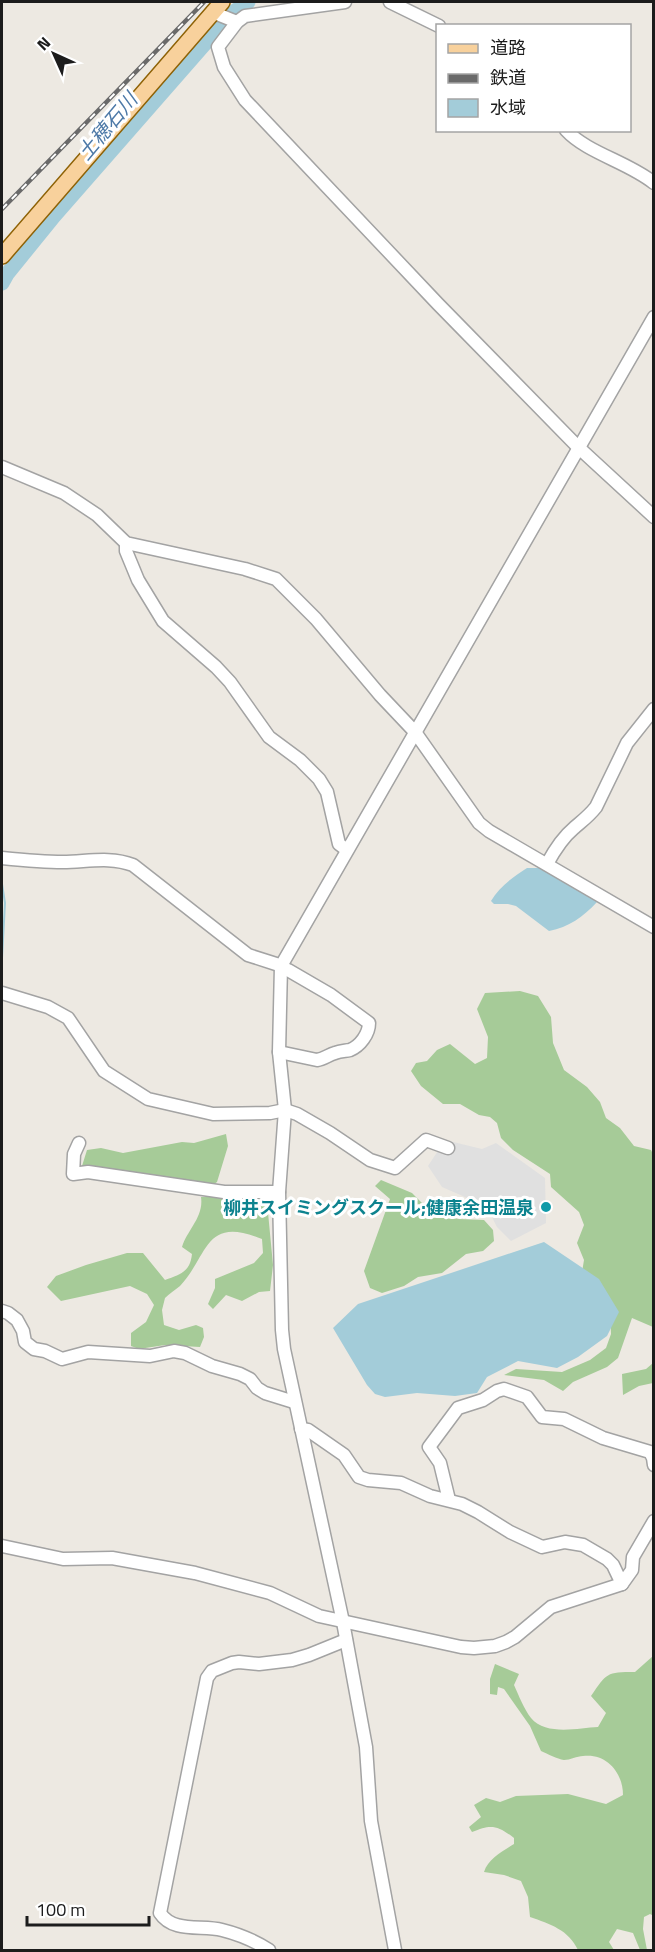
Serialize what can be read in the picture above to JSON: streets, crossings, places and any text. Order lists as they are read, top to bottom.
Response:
{
  "water": ["土穂石川"],
  "places": ["柳井スイミングスクール;健康余田温泉"],
  "legend": ["道路", "鉄道", "水域"],
  "scale_bar": "100 m",
  "north": "top left"
}
